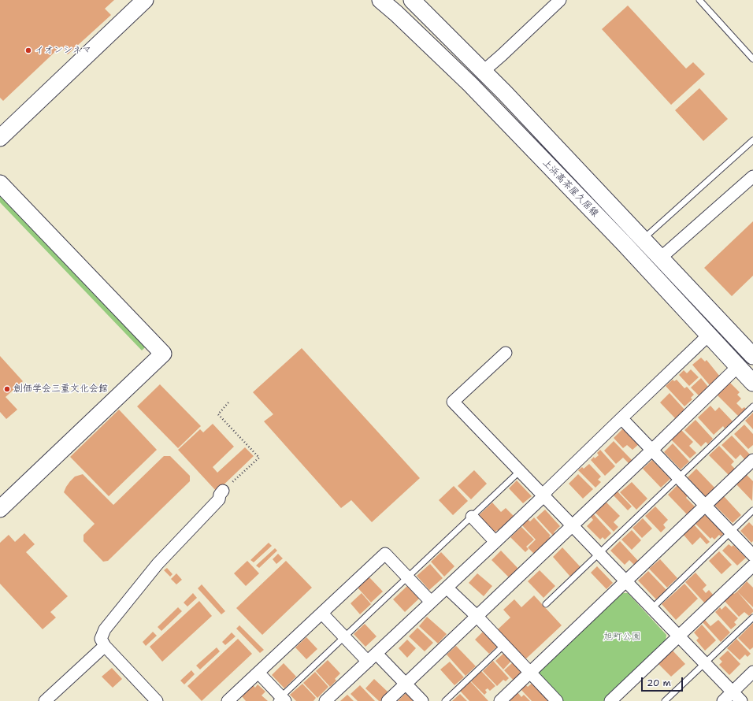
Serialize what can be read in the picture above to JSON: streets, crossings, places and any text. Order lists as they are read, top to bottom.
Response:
{
  "streets": {
    "main road": ["上浜高茶屋久居線"]
  },
  "parks": ["旭町公園"],
  "places": ["イオンシネマ", "創価学会三重文化会館"],
  "scale_bar": "20 m"
}
